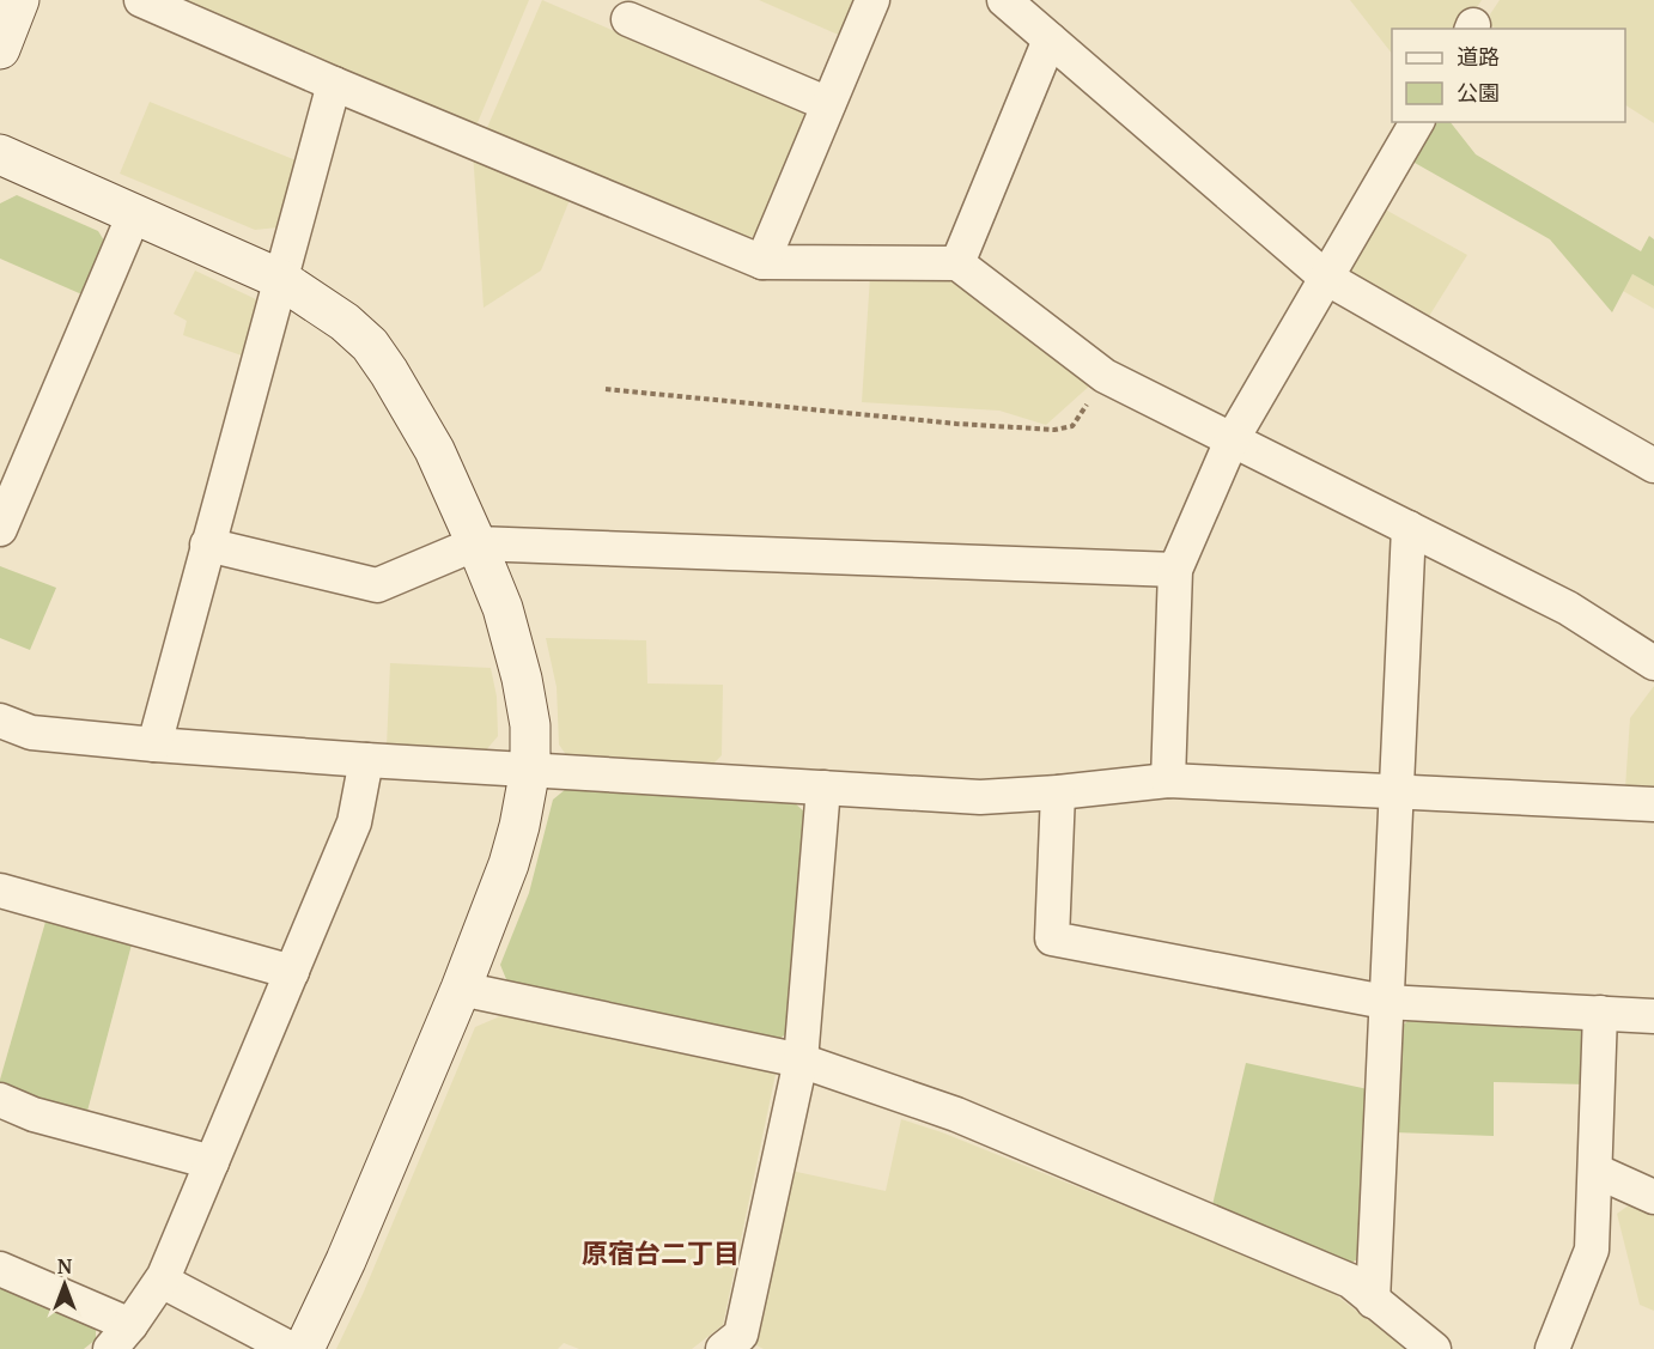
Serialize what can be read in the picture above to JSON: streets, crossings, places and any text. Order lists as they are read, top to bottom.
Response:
{
  "districts": ["原宿台二丁目"],
  "legend": ["道路", "公園"],
  "north": "top"
}
